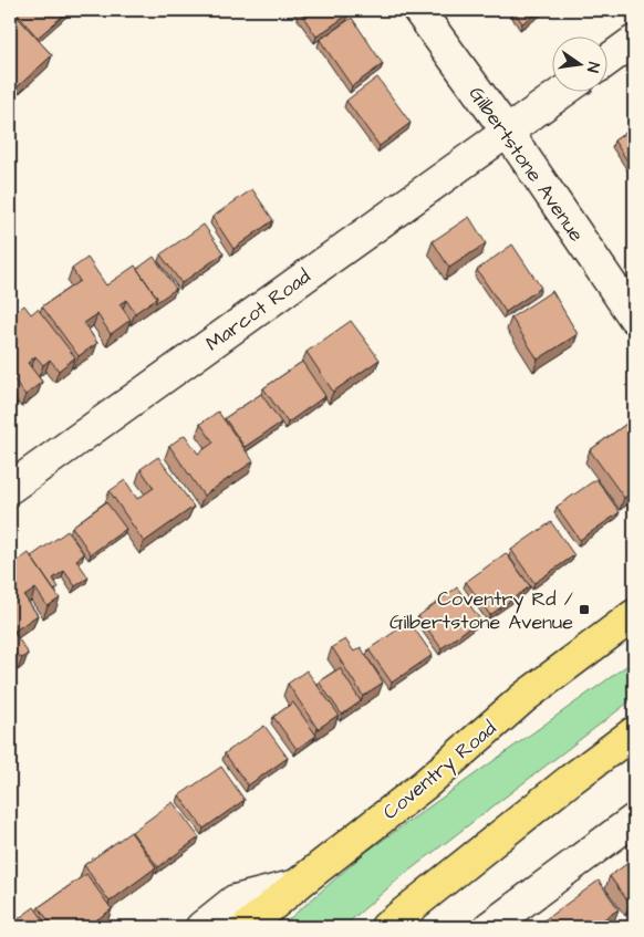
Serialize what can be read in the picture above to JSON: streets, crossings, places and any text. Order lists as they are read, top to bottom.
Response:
{
  "streets": {
    "highway": ["Coventry Road"],
    "street": ["Gilbertstone Avenue", "Marcot Road"]
  },
  "crossings": [
    ["Gilbertstone Avenue", "Marcot Road"]
  ],
  "places": {
    "transit": ["Coventry Rd / Gilbertstone Avenue"]
  },
  "north": "right"
}
